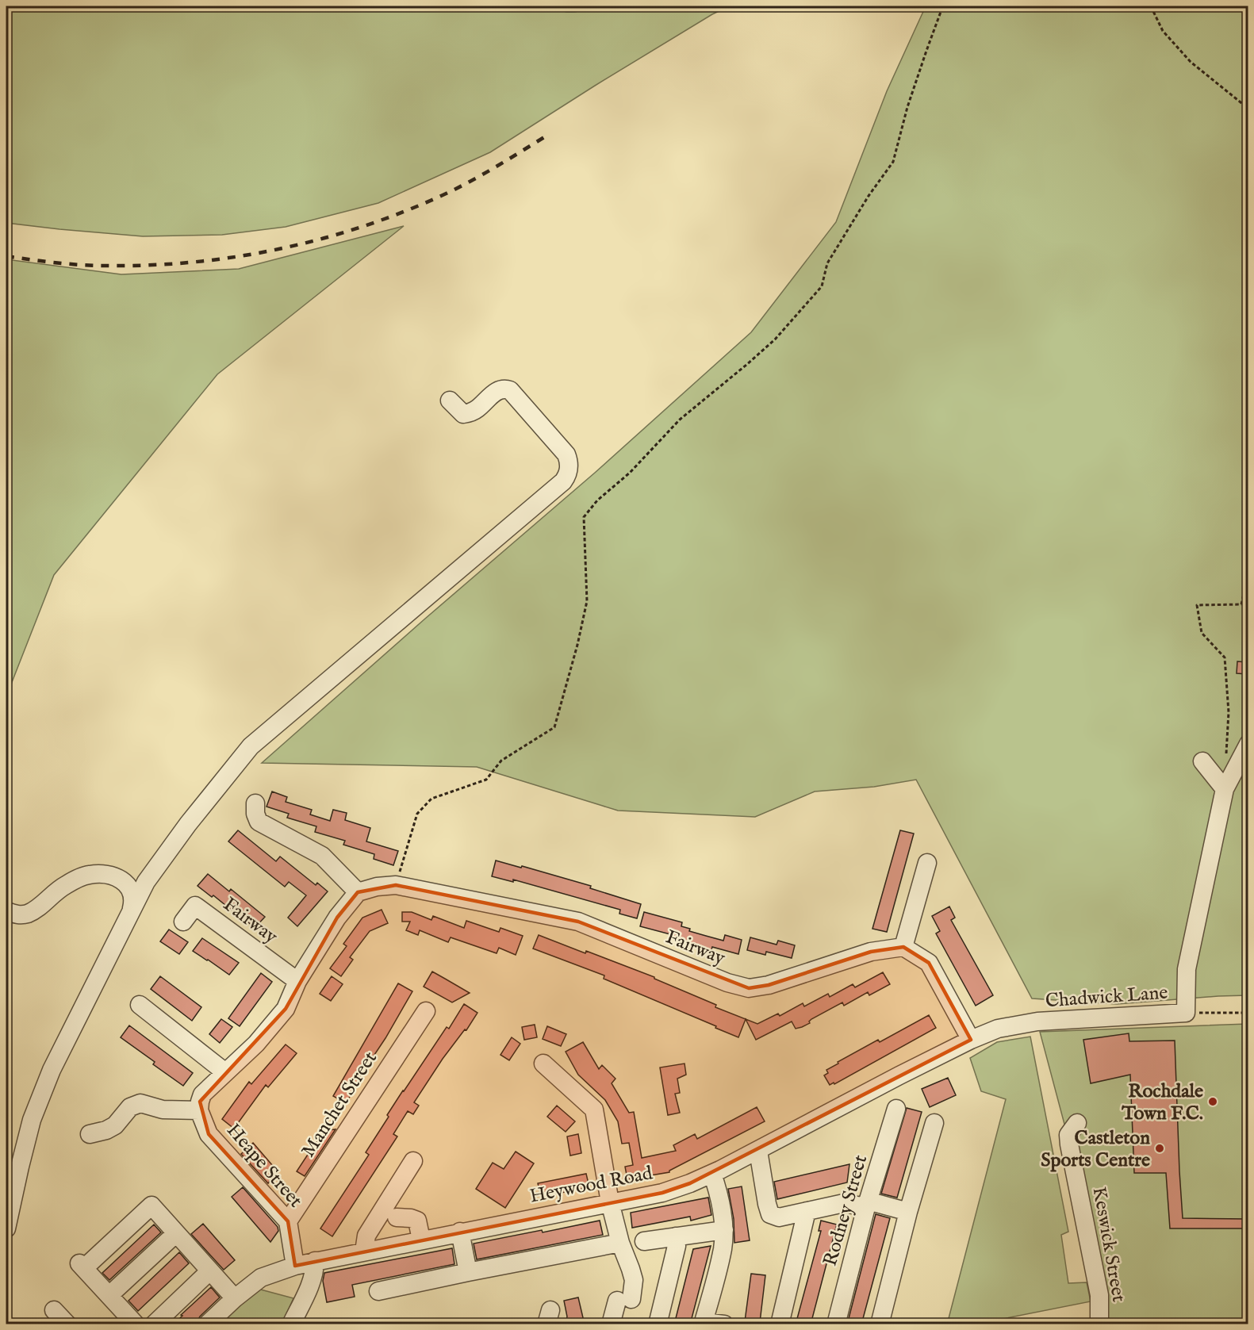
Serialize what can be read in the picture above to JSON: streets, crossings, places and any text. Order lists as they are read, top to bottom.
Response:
{
  "streets": {
    "street": [
      "Fairway",
      "Chadwick Lane",
      "Manchet Street",
      "Heape Street",
      "Heywood Road",
      "Rodney Street",
      "Keswick Street"
    ]
  },
  "crossings": [
    ["Chadwick Lane", "Heywood Road"],
    ["Manchet Street", "Heape Street"],
    ["Heape Street", "Heywood Road"]
  ],
  "places": ["Rochdale Town F.C.", "Castleton Sports Centre"]
}
